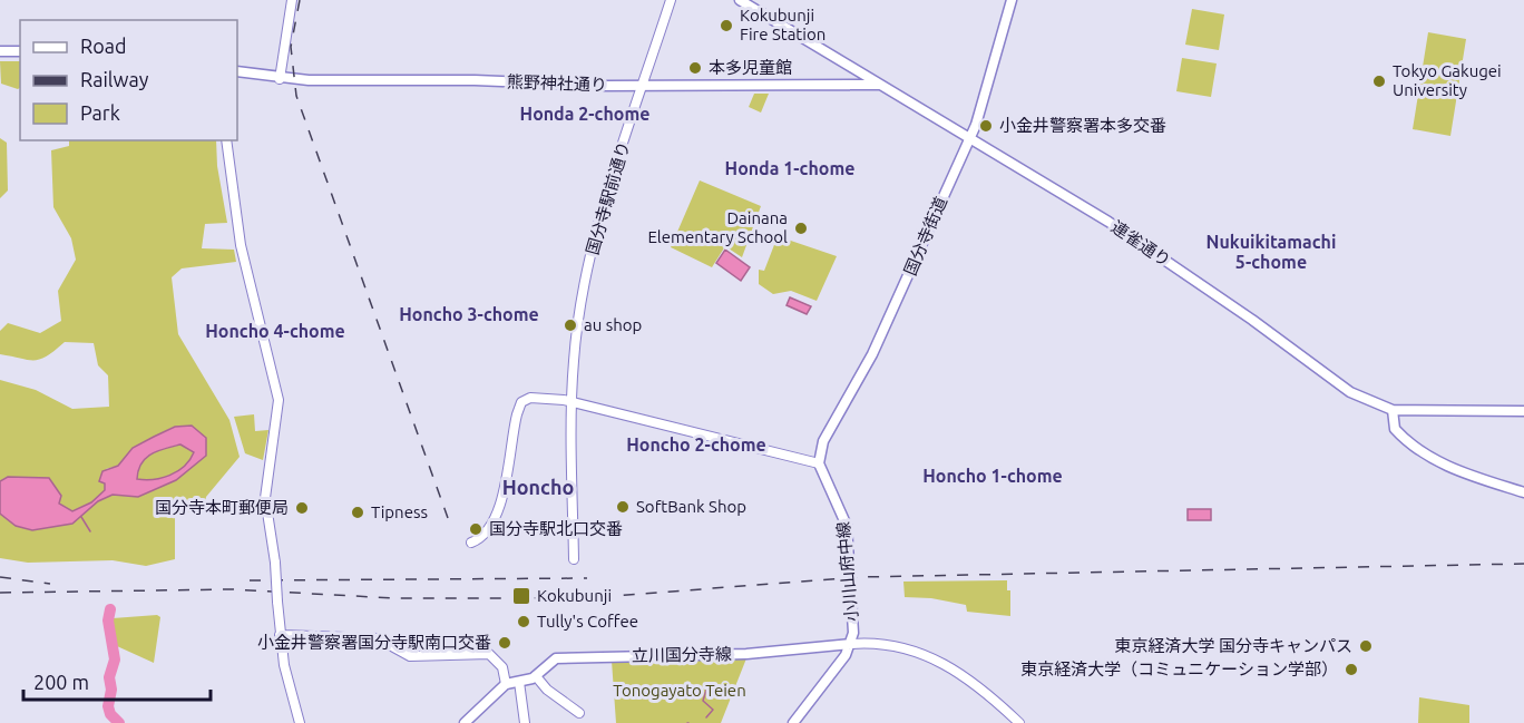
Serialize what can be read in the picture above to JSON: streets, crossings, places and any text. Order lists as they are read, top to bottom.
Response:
{
  "streets": {
    "main road": [
      "熊野神社通り",
      "国分寺街道",
      "連雀通り",
      "小川山府中線",
      "立川国分寺線"
    ],
    "street": ["国分寺駅前通り"]
  },
  "crossings": [
    ["熊野神社通り", "国分寺駅前通り"],
    ["熊野神社通り", "連雀通り"],
    ["国分寺街道", "連雀通り"],
    ["国分寺街道", "小川山府中線"],
    ["小川山府中線", "立川国分寺線"]
  ],
  "districts": [
    "Honda 2-chome",
    "Honda 1-chome",
    "Nukuikitamachi 5-chome",
    "Honcho 3-chome",
    "Honcho 4-chome",
    "Honcho 2-chome",
    "Honcho 1-chome",
    "Honcho"
  ],
  "parks": ["Tonogayato Teien"],
  "places": {
    "other": [
      "Kokubunji Fire Station",
      "本多児童館",
      "Tokyo Gakugei University",
      "小金井警察署本多交番",
      "Dainana Elementary School",
      "au shop",
      "SoftBank Shop",
      "国分寺本町郵便局",
      "Tipness",
      "国分寺駅北口交番",
      "Tully's Coffee",
      "小金井警察署国分寺駅南口交番",
      "東京経済大学 国分寺キャンパス",
      "東京経済大学（コミュニケーション学部）"
    ],
    "transit": ["Kokubunji"]
  },
  "legend": ["Road", "Railway", "Park"],
  "scale_bar": "200 m"
}
